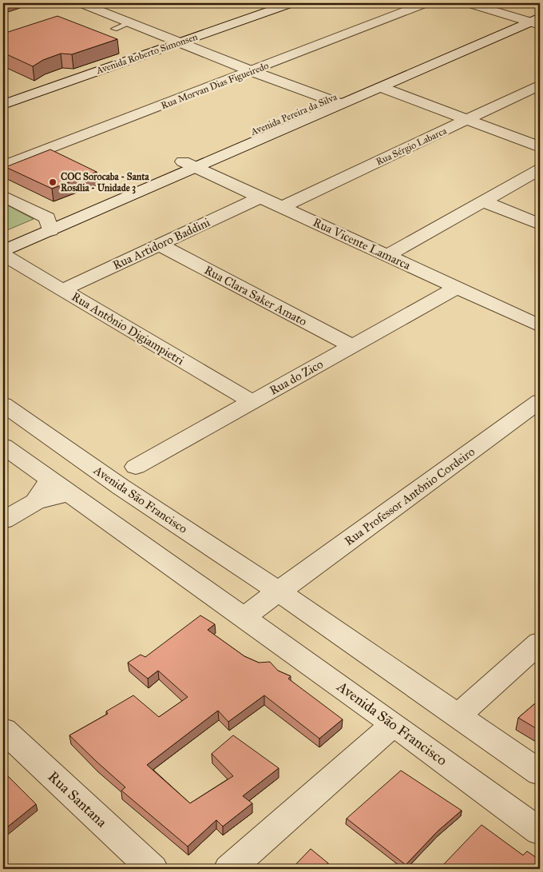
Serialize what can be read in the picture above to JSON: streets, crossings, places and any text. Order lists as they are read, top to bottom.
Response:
{
  "streets": {
    "street": [
      "Avenida Roberto Simonsen",
      "Rua Morvan Dias Figueiredo",
      "Avenida Pereira da Silva",
      "Rua Sérgio Labarca",
      "Rua Artidoro Baddini",
      "Rua Vicente Lamarca",
      "Rua Clara Saker Amato",
      "Rua Antônio Digiampietri",
      "Rua do Zico",
      "Rua Professor Antônio Cordeiro",
      "Avenida São Francisco",
      "Rua Santana"
    ]
  },
  "crossings": [
    ["Avenida Pereira da Silva", "Rua Vicente Lamarca"],
    ["Rua Sérgio Labarca", "Rua Vicente Lamarca"],
    ["Rua Artidoro Baddini", "Rua Vicente Lamarca"],
    ["Rua Artidoro Baddini", "Rua Clara Saker Amato"],
    ["Rua Artidoro Baddini", "Rua Antônio Digiampietri"],
    ["Rua Vicente Lamarca", "Rua do Zico"],
    ["Rua Clara Saker Amato", "Rua do Zico"],
    ["Rua Antônio Digiampietri", "Rua do Zico"],
    ["Rua do Zico", "Avenida São Francisco"],
    ["Rua Professor Antônio Cordeiro", "Avenida São Francisco"]
  ],
  "places": ["COC Sorocaba - Santa Rosália - Unidade 3"]
}
